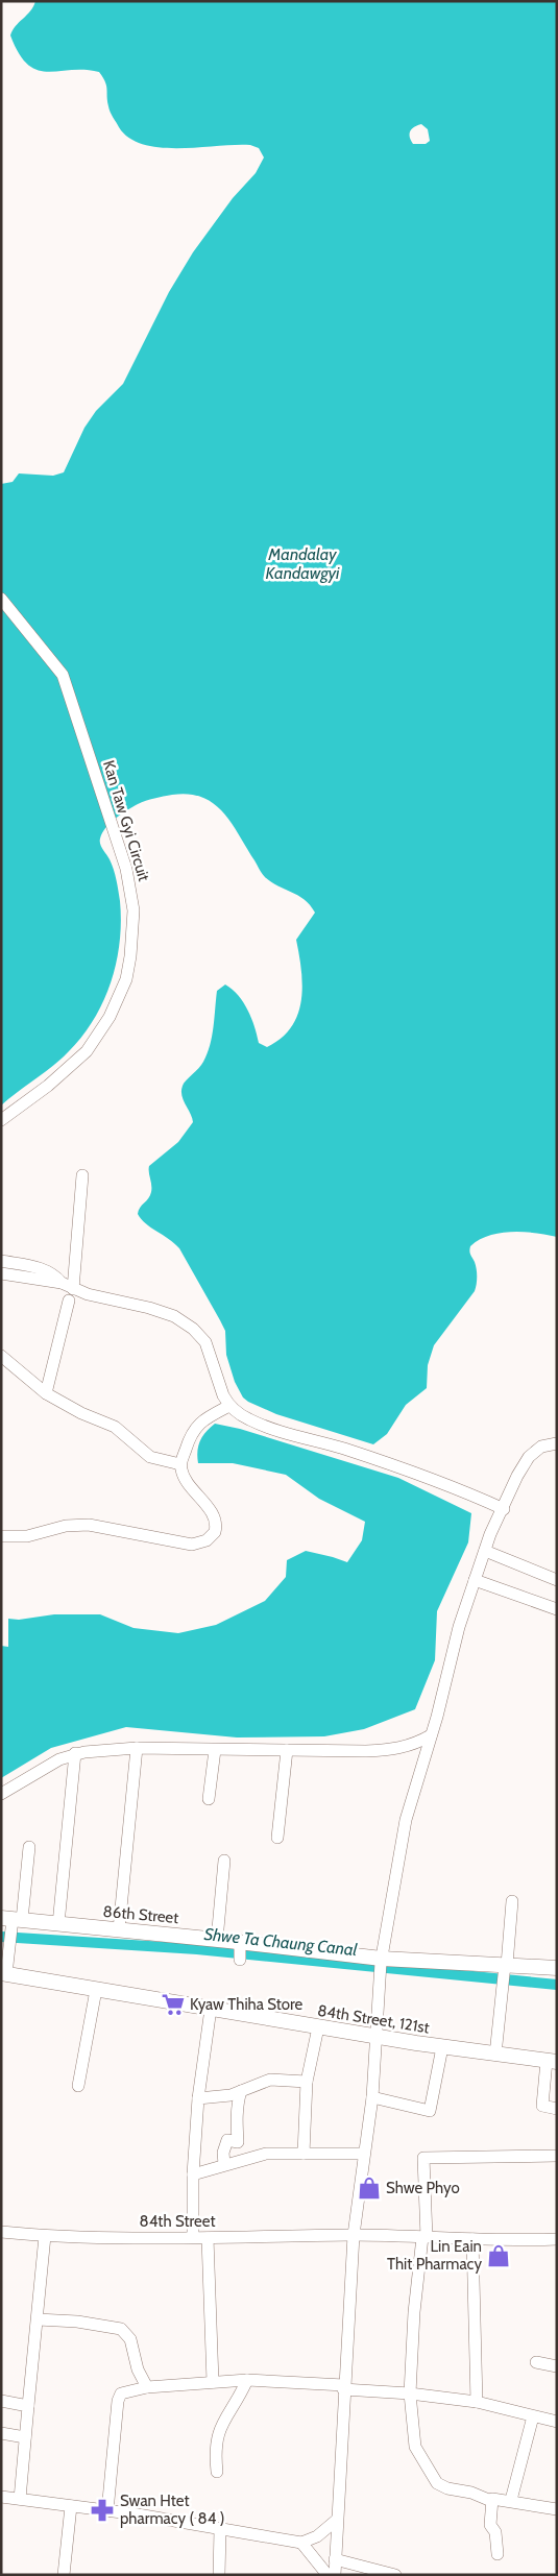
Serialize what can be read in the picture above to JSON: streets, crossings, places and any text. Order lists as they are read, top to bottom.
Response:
{
  "streets": {
    "main road": ["86th Street", "84th Street, 121st"],
    "street": ["Kan Taw Gyi Circuit", "84th Street"]
  },
  "water": ["Mandalay Kandawgyi", "Shwe Ta Chaung Canal"],
  "places": {
    "supermarket": ["Kyaw Thiha Store"],
    "shop": ["Shwe Phyo", "Lin Eain Thit Pharmacy"],
    "pharmacy": ["Swan Htet pharmacy ( 84 )"]
  }
}
